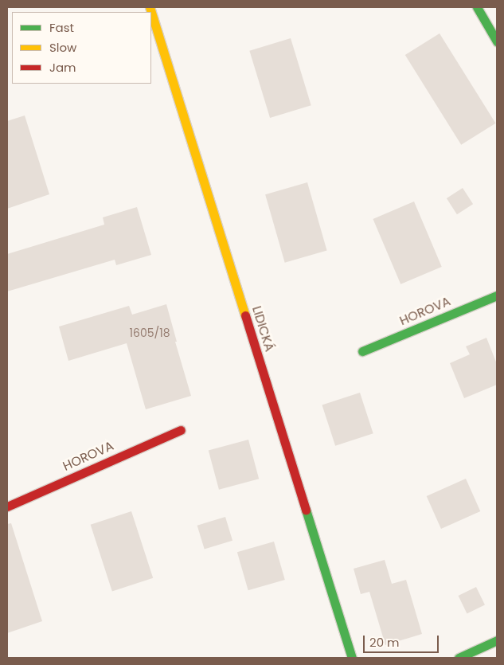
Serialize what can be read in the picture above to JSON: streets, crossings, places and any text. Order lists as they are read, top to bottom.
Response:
{
  "streets": {
    "main road": ["HOROVA", "LIDICKÁ"]
  },
  "house_numbers": ["1605/18"],
  "legend": ["Fast", "Slow", "Jam"],
  "scale_bar": "20 m"
}
